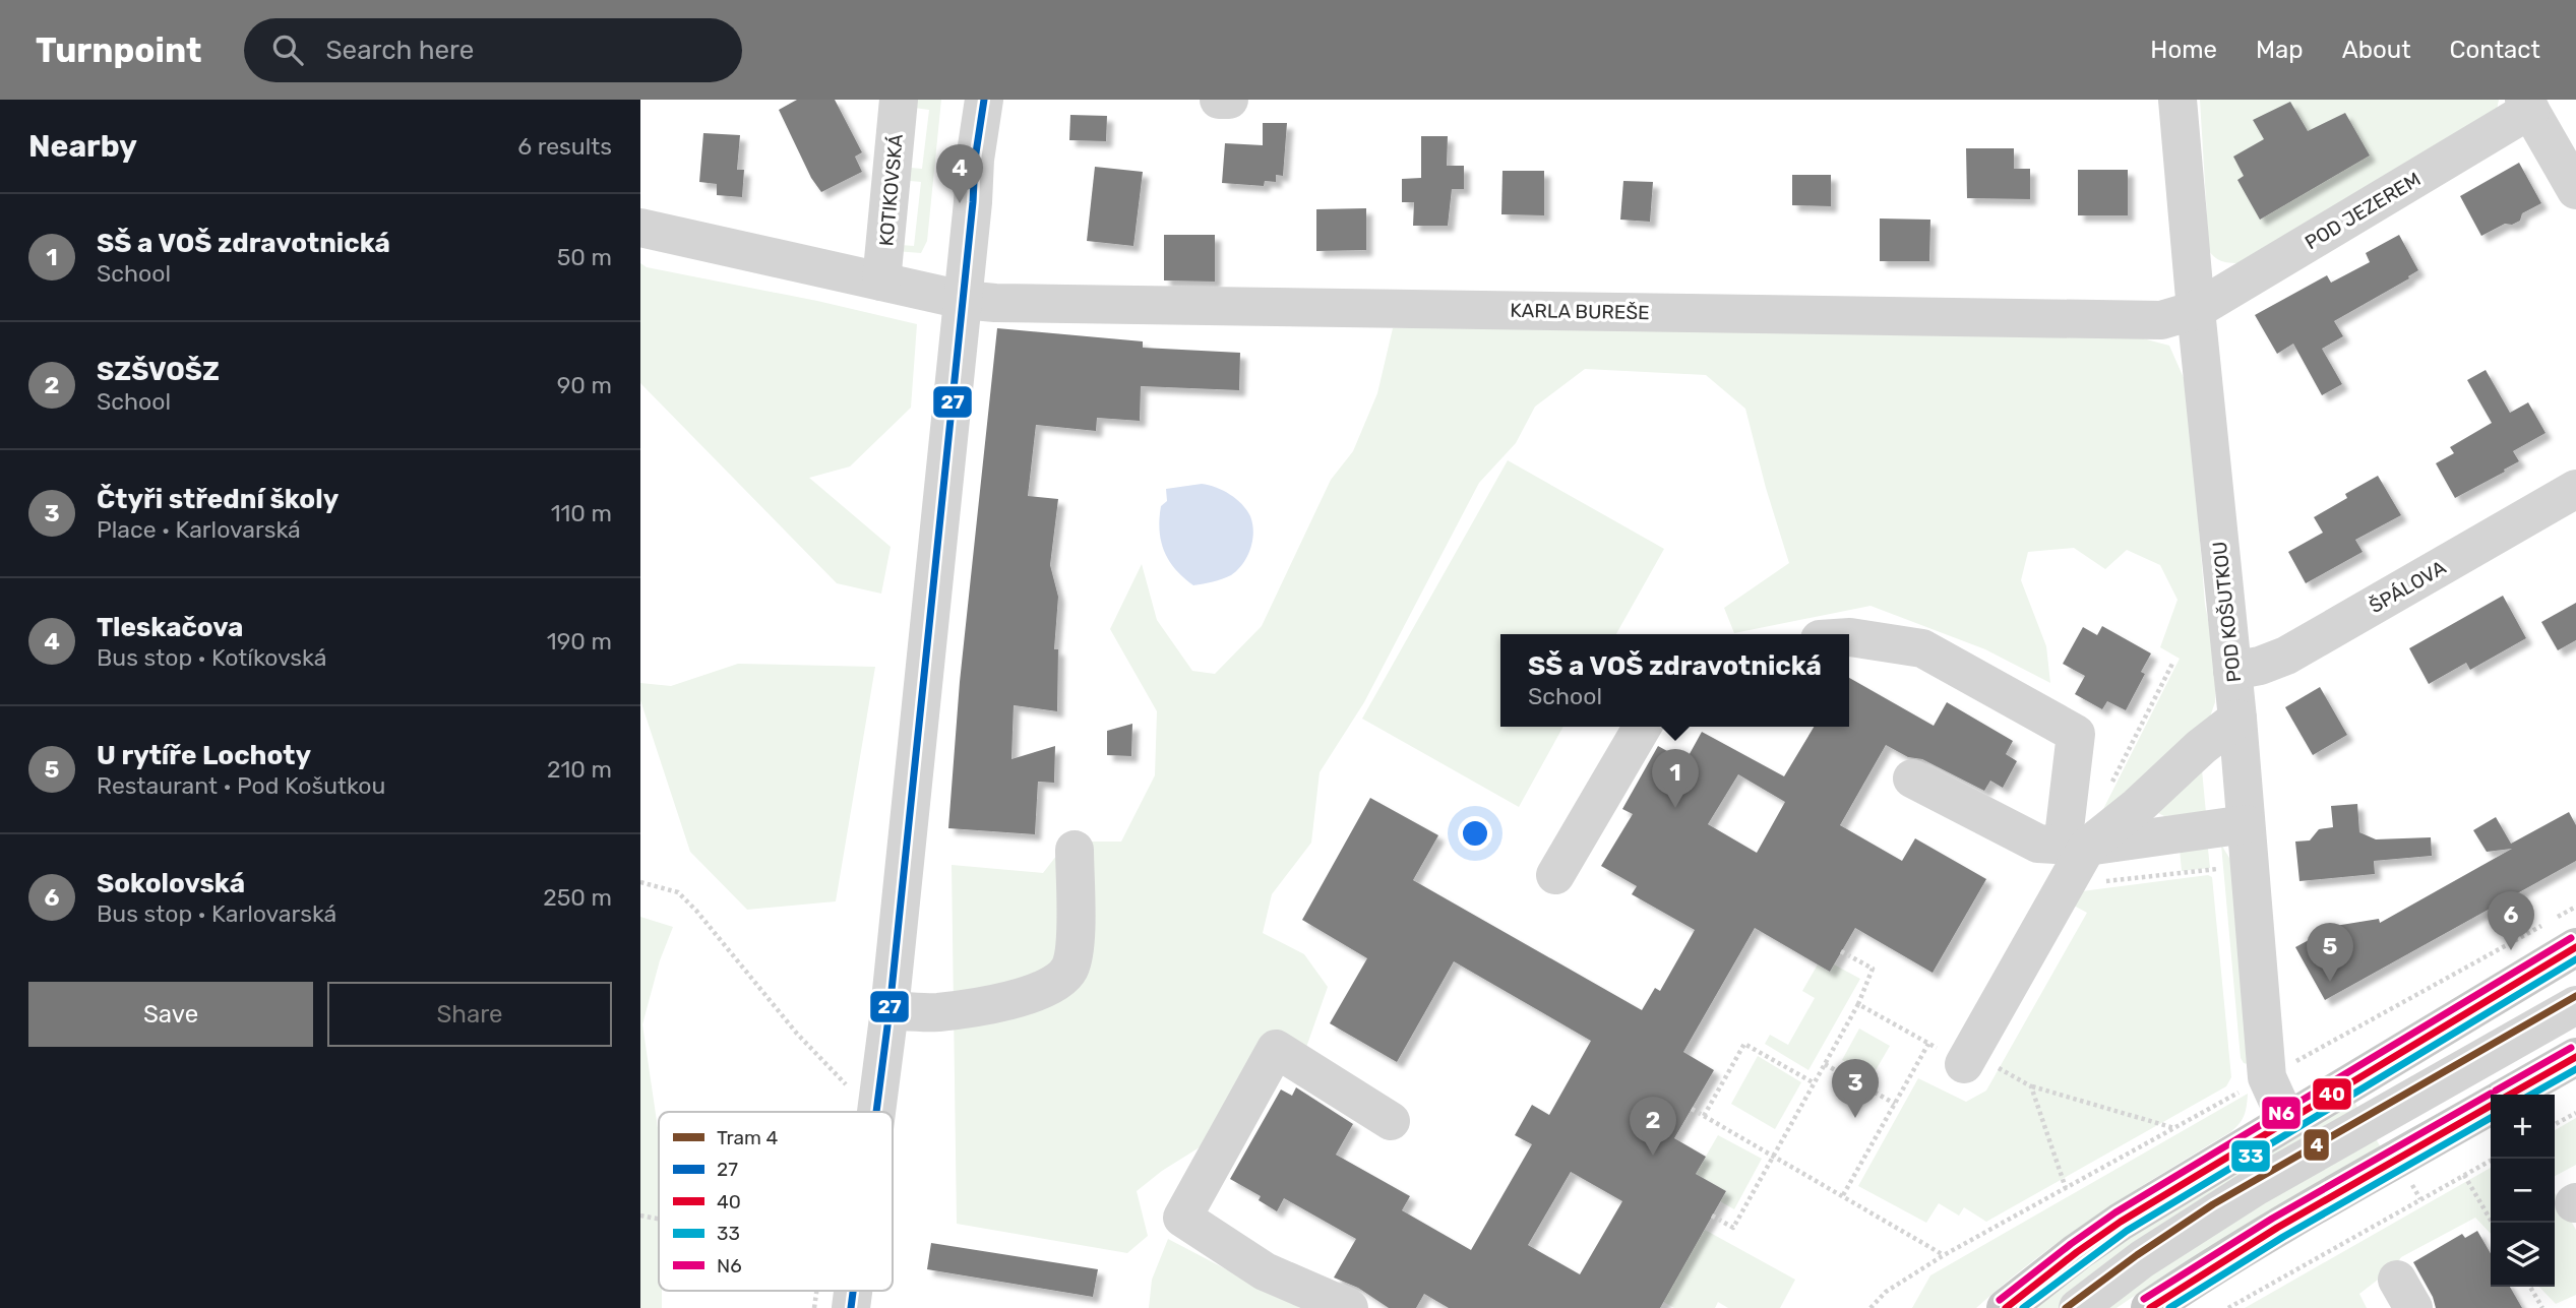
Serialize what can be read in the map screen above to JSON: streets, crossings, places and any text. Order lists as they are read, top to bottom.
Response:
{
  "streets": {
    "street": [
      "KOTIKOVSKÁ",
      "POD JEZEREM",
      "KARLA BUREŠE",
      "ŠPÁLOVA",
      "POD KOŠUTKOU"
    ]
  },
  "crossings": [
    ["KOTIKOVSKÁ", "KARLA BUREŠE"],
    ["POD JEZEREM", "KARLA BUREŠE"],
    ["POD JEZEREM", "POD KOŠUTKOU"],
    ["KARLA BUREŠE", "POD KOŠUTKOU"],
    ["ŠPÁLOVA", "POD KOŠUTKOU"]
  ],
  "lines": [
    "transit line 27",
    "transit line N6",
    "transit line 40",
    "transit line 33",
    "tram line 4"
  ],
  "legend": [
    "Tram 4",
    "27",
    "40",
    "33",
    "N6"
  ],
  "page": {
    "header": "Turnpoint",
    "search": "Search here",
    "nav": [
      "Home",
      "Map",
      "About",
      "Contact"
    ],
    "heading": ["Nearby", "6 results"],
    "pins": [
      "4",
      "1",
      "6",
      "5",
      "3",
      "2"
    ],
    "list": [
      {
        "mark": "1",
        "name": "SŠ a VOŠ zdravotnická",
        "note": "School",
        "value": "50 m"
      },
      {
        "mark": "2",
        "name": "SZŠVOŠZ",
        "note": "School",
        "value": "90 m"
      },
      {
        "mark": "3",
        "name": "Čtyři střední školy",
        "note": "Place · Karlovarská",
        "value": "110 m"
      },
      {
        "mark": "4",
        "name": "Tleskačova",
        "note": "Bus stop · Kotíkovská",
        "value": "190 m"
      },
      {
        "mark": "5",
        "name": "U rytíře Lochoty",
        "note": "Restaurant · Pod Košutkou",
        "value": "210 m"
      },
      {
        "mark": "6",
        "name": "Sokolovská",
        "note": "Bus stop · Karlovarská",
        "value": "250 m"
      }
    ],
    "popup": ["SŠ a VOŠ zdravotnická", "School"],
    "buttons": ["Save", "Share"],
    "map_buttons": ["+", "−"]
  }
}
